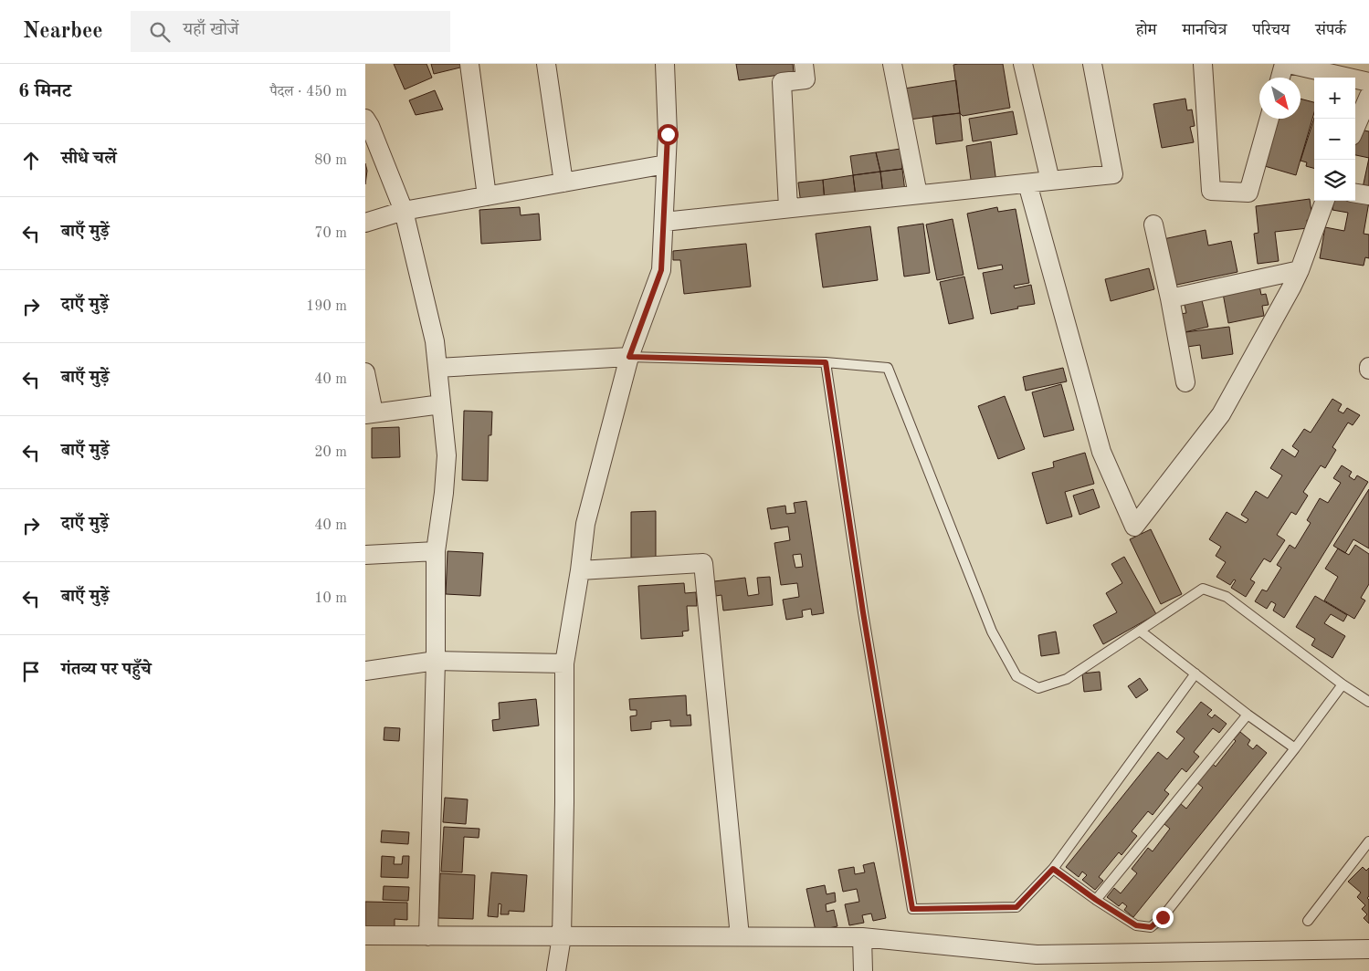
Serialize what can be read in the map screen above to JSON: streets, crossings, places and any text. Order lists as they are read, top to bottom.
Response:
{
  "north": "bottom right",
  "page": {
    "header": "Nearbee",
    "search": "यहाँ खोजें",
    "nav": [
      "होम",
      "मानचित्र",
      "परिचय",
      "संपर्क"
    ],
    "heading": ["6 मिनट", "पैदल · 450 m"],
    "map_buttons": ["+", "−"],
    "list": [
      ["सीधे चलें", "80 m"],
      ["बाएँ मुड़ें", "70 m"],
      ["दाएँ मुड़ें", "190 m"],
      ["बाएँ मुड़ें", "40 m"],
      ["बाएँ मुड़ें", "20 m"],
      ["दाएँ मुड़ें", "40 m"],
      ["बाएँ मुड़ें", "10 m"],
      "गंतव्य पर पहुँचे"
    ]
  }
}
